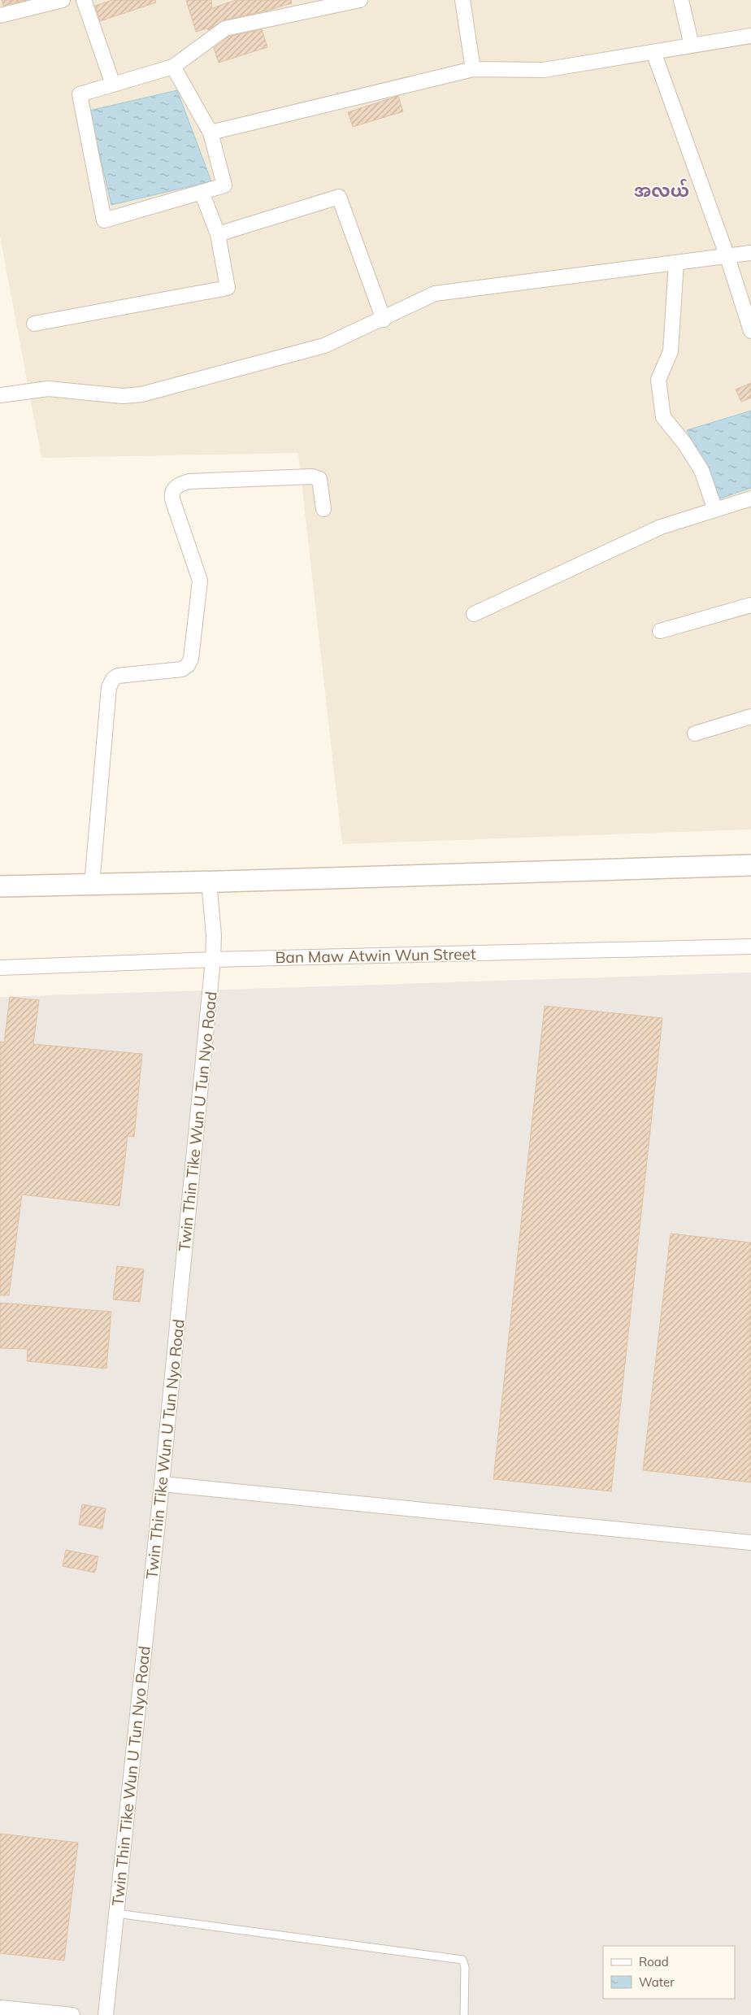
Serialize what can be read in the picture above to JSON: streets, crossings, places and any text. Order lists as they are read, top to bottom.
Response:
{
  "streets": {
    "street": ["Ban Maw Atwin Wun Street", "Twin Thin Tike Wun U Tun Nyo Road"]
  },
  "crossings": [
    ["Ban Maw Atwin Wun Street", "Twin Thin Tike Wun U Tun Nyo Road"]
  ],
  "districts": ["အလယ်"],
  "legend": ["Road", "Water"]
}
